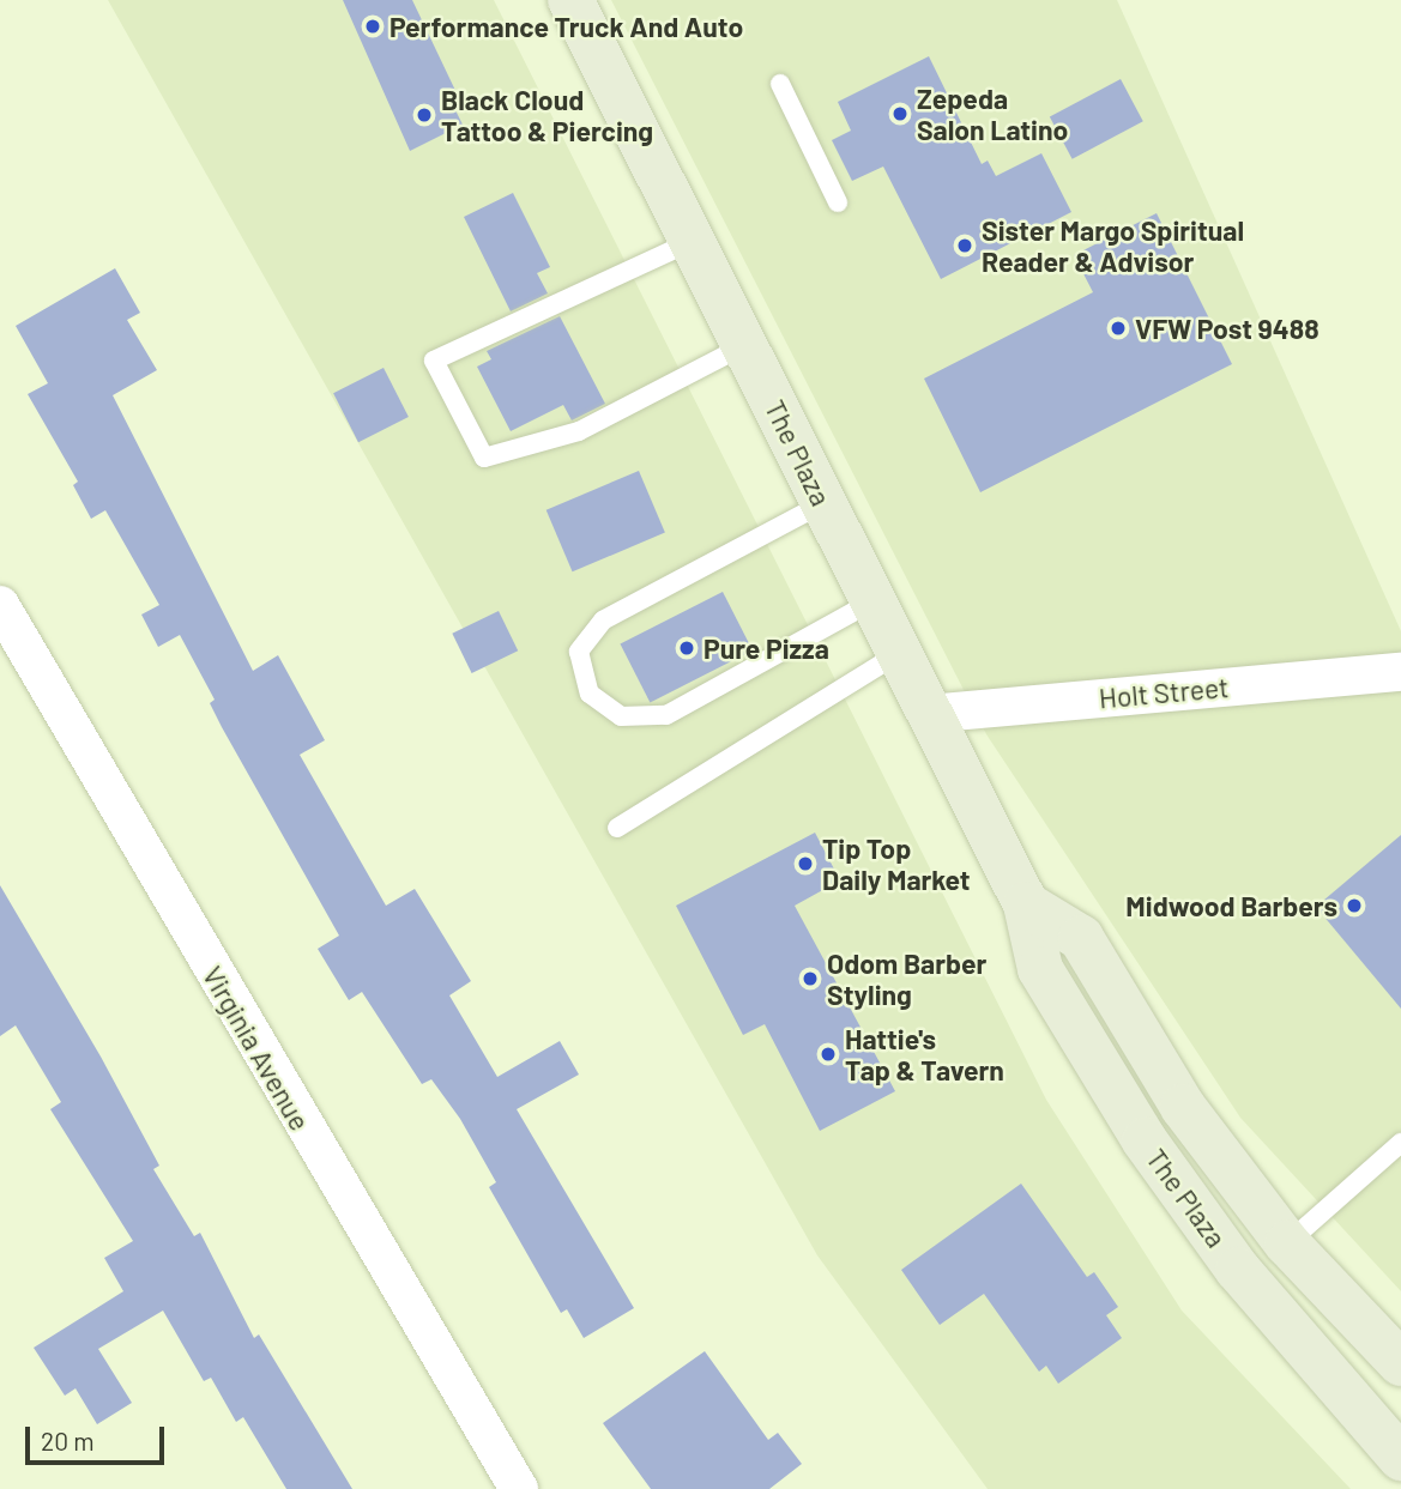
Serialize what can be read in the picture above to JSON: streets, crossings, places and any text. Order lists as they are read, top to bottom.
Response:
{
  "streets": {
    "main road": ["The Plaza"],
    "street": ["Holt Street", "Virginia Avenue"]
  },
  "crossings": [
    ["The Plaza", "Holt Street"]
  ],
  "places": [
    "Performance Truck And Auto",
    "Zepeda Salon Latino",
    "Black Cloud Tattoo & Piercing",
    "Sister Margo Spiritual Reader & Advisor",
    "VFW Post 9488",
    "Pure Pizza",
    "Tip Top Daily Market",
    "Midwood Barbers",
    "Odom Barber Styling",
    "Hattie's Tap & Tavern"
  ],
  "scale_bar": "20 m"
}
